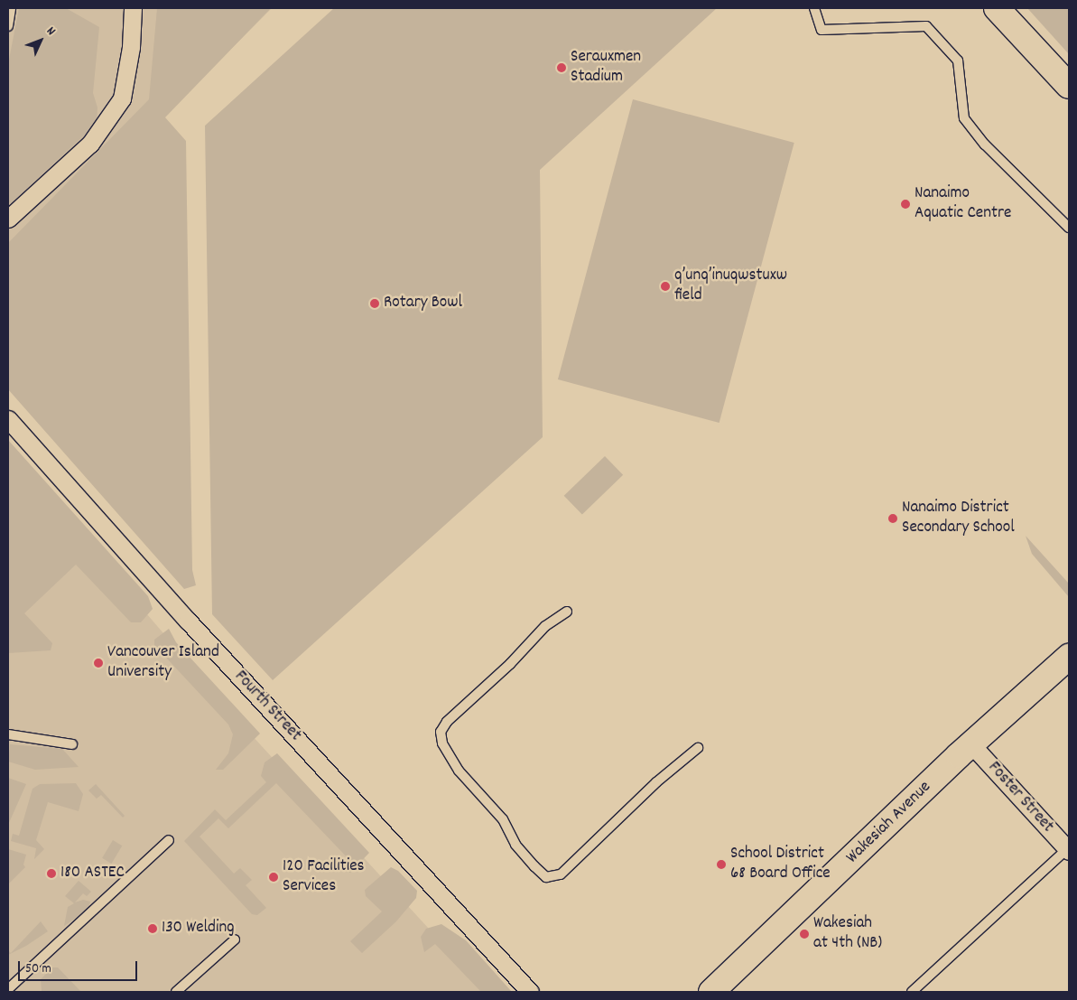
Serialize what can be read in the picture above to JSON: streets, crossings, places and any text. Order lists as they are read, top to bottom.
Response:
{
  "streets": {
    "main road": ["Wakesiah Avenue"],
    "street": ["Fourth Street", "Foster Street"]
  },
  "crossings": [
    ["Foster Street", "Wakesiah Avenue"]
  ],
  "places": [
    "Serauxmen Stadium",
    "Nanaimo Aquatic Centre",
    "q’unq’inuqwstuxw field",
    "Rotary Bowl",
    "Nanaimo District Secondary School",
    "Vancouver Island University",
    "School District 68 Board Office",
    "180 ASTEC",
    "120 Facilities Services",
    "130 Welding",
    "Wakesiah at 4th (NB)"
  ],
  "scale_bar": "50 m",
  "north": "top right"
}
